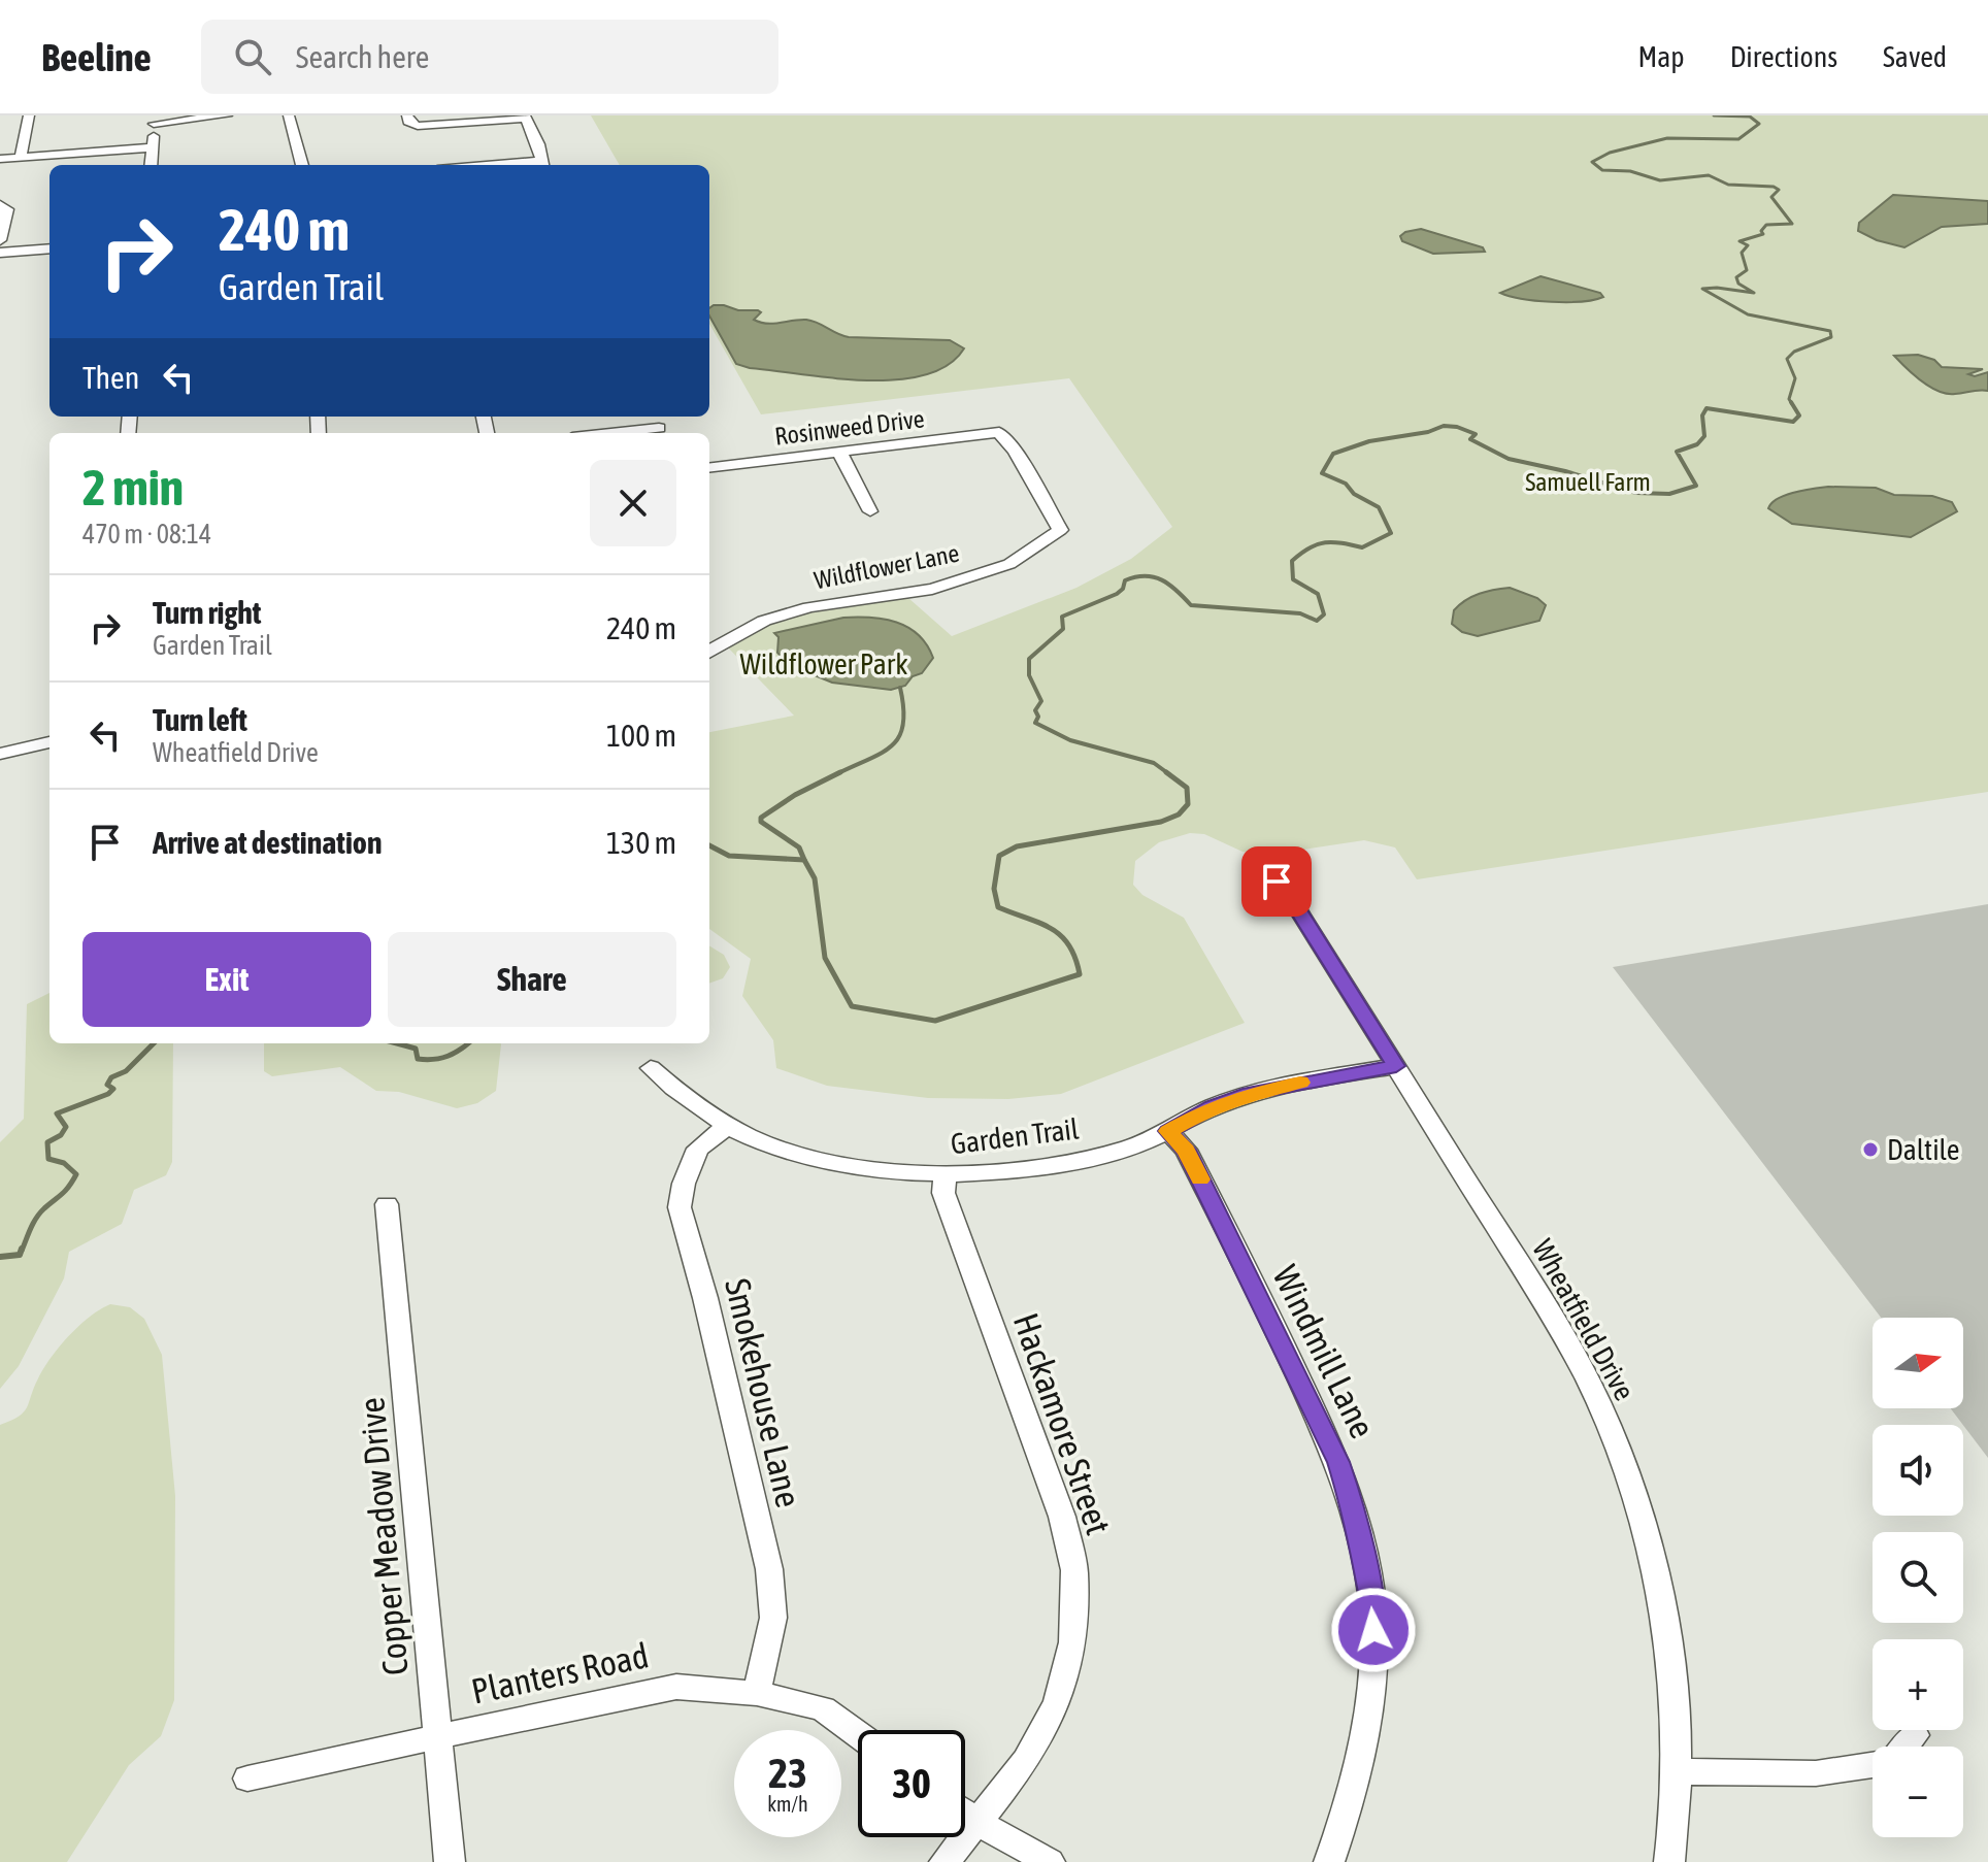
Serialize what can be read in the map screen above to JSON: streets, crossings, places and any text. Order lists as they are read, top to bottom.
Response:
{
  "streets": {
    "street": [
      "Rosinweed Drive",
      "Wildflower Lane",
      "Garden Trail",
      "Wheatfield Drive",
      "Windmill Lane",
      "Smokehouse Lane",
      "Hackamore Street",
      "Copper Meadow Drive",
      "Planters Road"
    ]
  },
  "crossings": [
    ["Rosinweed Drive", "Wildflower Lane"],
    ["Garden Trail", "Wheatfield Drive"],
    ["Garden Trail", "Windmill Lane"],
    ["Garden Trail", "Smokehouse Lane"],
    ["Garden Trail", "Hackamore Street"],
    ["Smokehouse Lane", "Planters Road"],
    ["Copper Meadow Drive", "Planters Road"]
  ],
  "parks": ["Samuell Farm", "Wildflower Park"],
  "places": ["Daltile"],
  "north": "right",
  "page": {
    "header": "Beeline",
    "search": "Search here",
    "nav": ["Map", "Directions", "Saved"],
    "turn": ["240 m", "Garden Trail"],
    "then": "Then",
    "heading": ["2 min", "470 m · 08:14"],
    "list": [
      {
        "name": "Turn right",
        "note": "Garden Trail",
        "value": "240 m"
      },
      {
        "name": "Turn left",
        "note": "Wheatfield Drive",
        "value": "100 m"
      },
      {
        "name": "Arrive at destination",
        "value": "130 m"
      }
    ],
    "buttons": ["Exit", "Share"],
    "map_buttons": ["+", "−"],
    "speed": "23 km/h",
    "limit": "30"
  }
}
